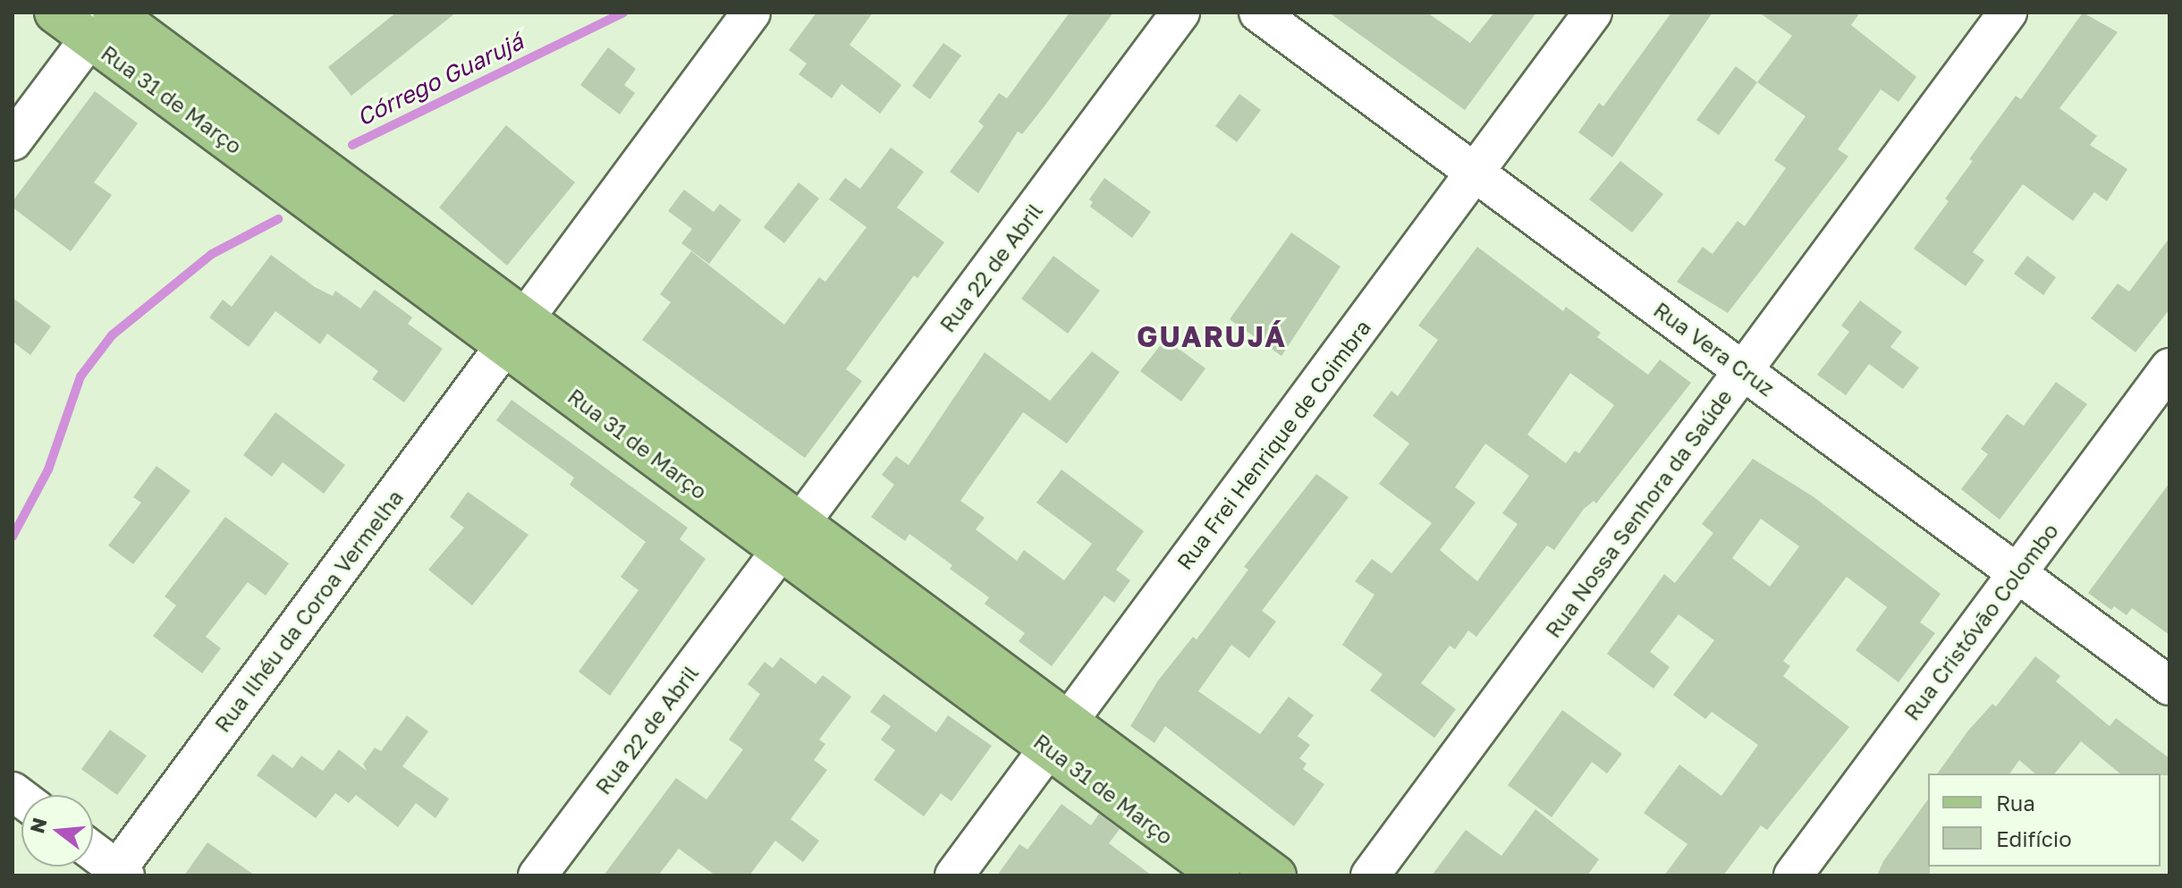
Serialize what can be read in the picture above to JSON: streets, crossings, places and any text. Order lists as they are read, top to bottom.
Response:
{
  "streets": {
    "main road": ["Rua 31 de Março"],
    "street": [
      "Rua 22 de Abril",
      "Rua Vera Cruz",
      "Rua Frei Henrique de Coimbra",
      "Rua Nossa Senhora da Saúde",
      "Rua Ilhéu da Coroa Vermelha",
      "Rua Cristóvão Colombo"
    ]
  },
  "crossings": [
    ["Rua 31 de Março", "Rua 22 de Abril"],
    ["Rua 31 de Março", "Rua Frei Henrique de Coimbra"],
    ["Rua 31 de Março", "Rua Ilhéu da Coroa Vermelha"],
    ["Rua Vera Cruz", "Rua Frei Henrique de Coimbra"],
    ["Rua Vera Cruz", "Rua Nossa Senhora da Saúde"],
    ["Rua Vera Cruz", "Rua Cristóvão Colombo"]
  ],
  "districts": ["GUARUJÁ"],
  "water": ["Córrego Guarujá"],
  "legend": ["Rua", "Edifício"],
  "north": "left"
}
